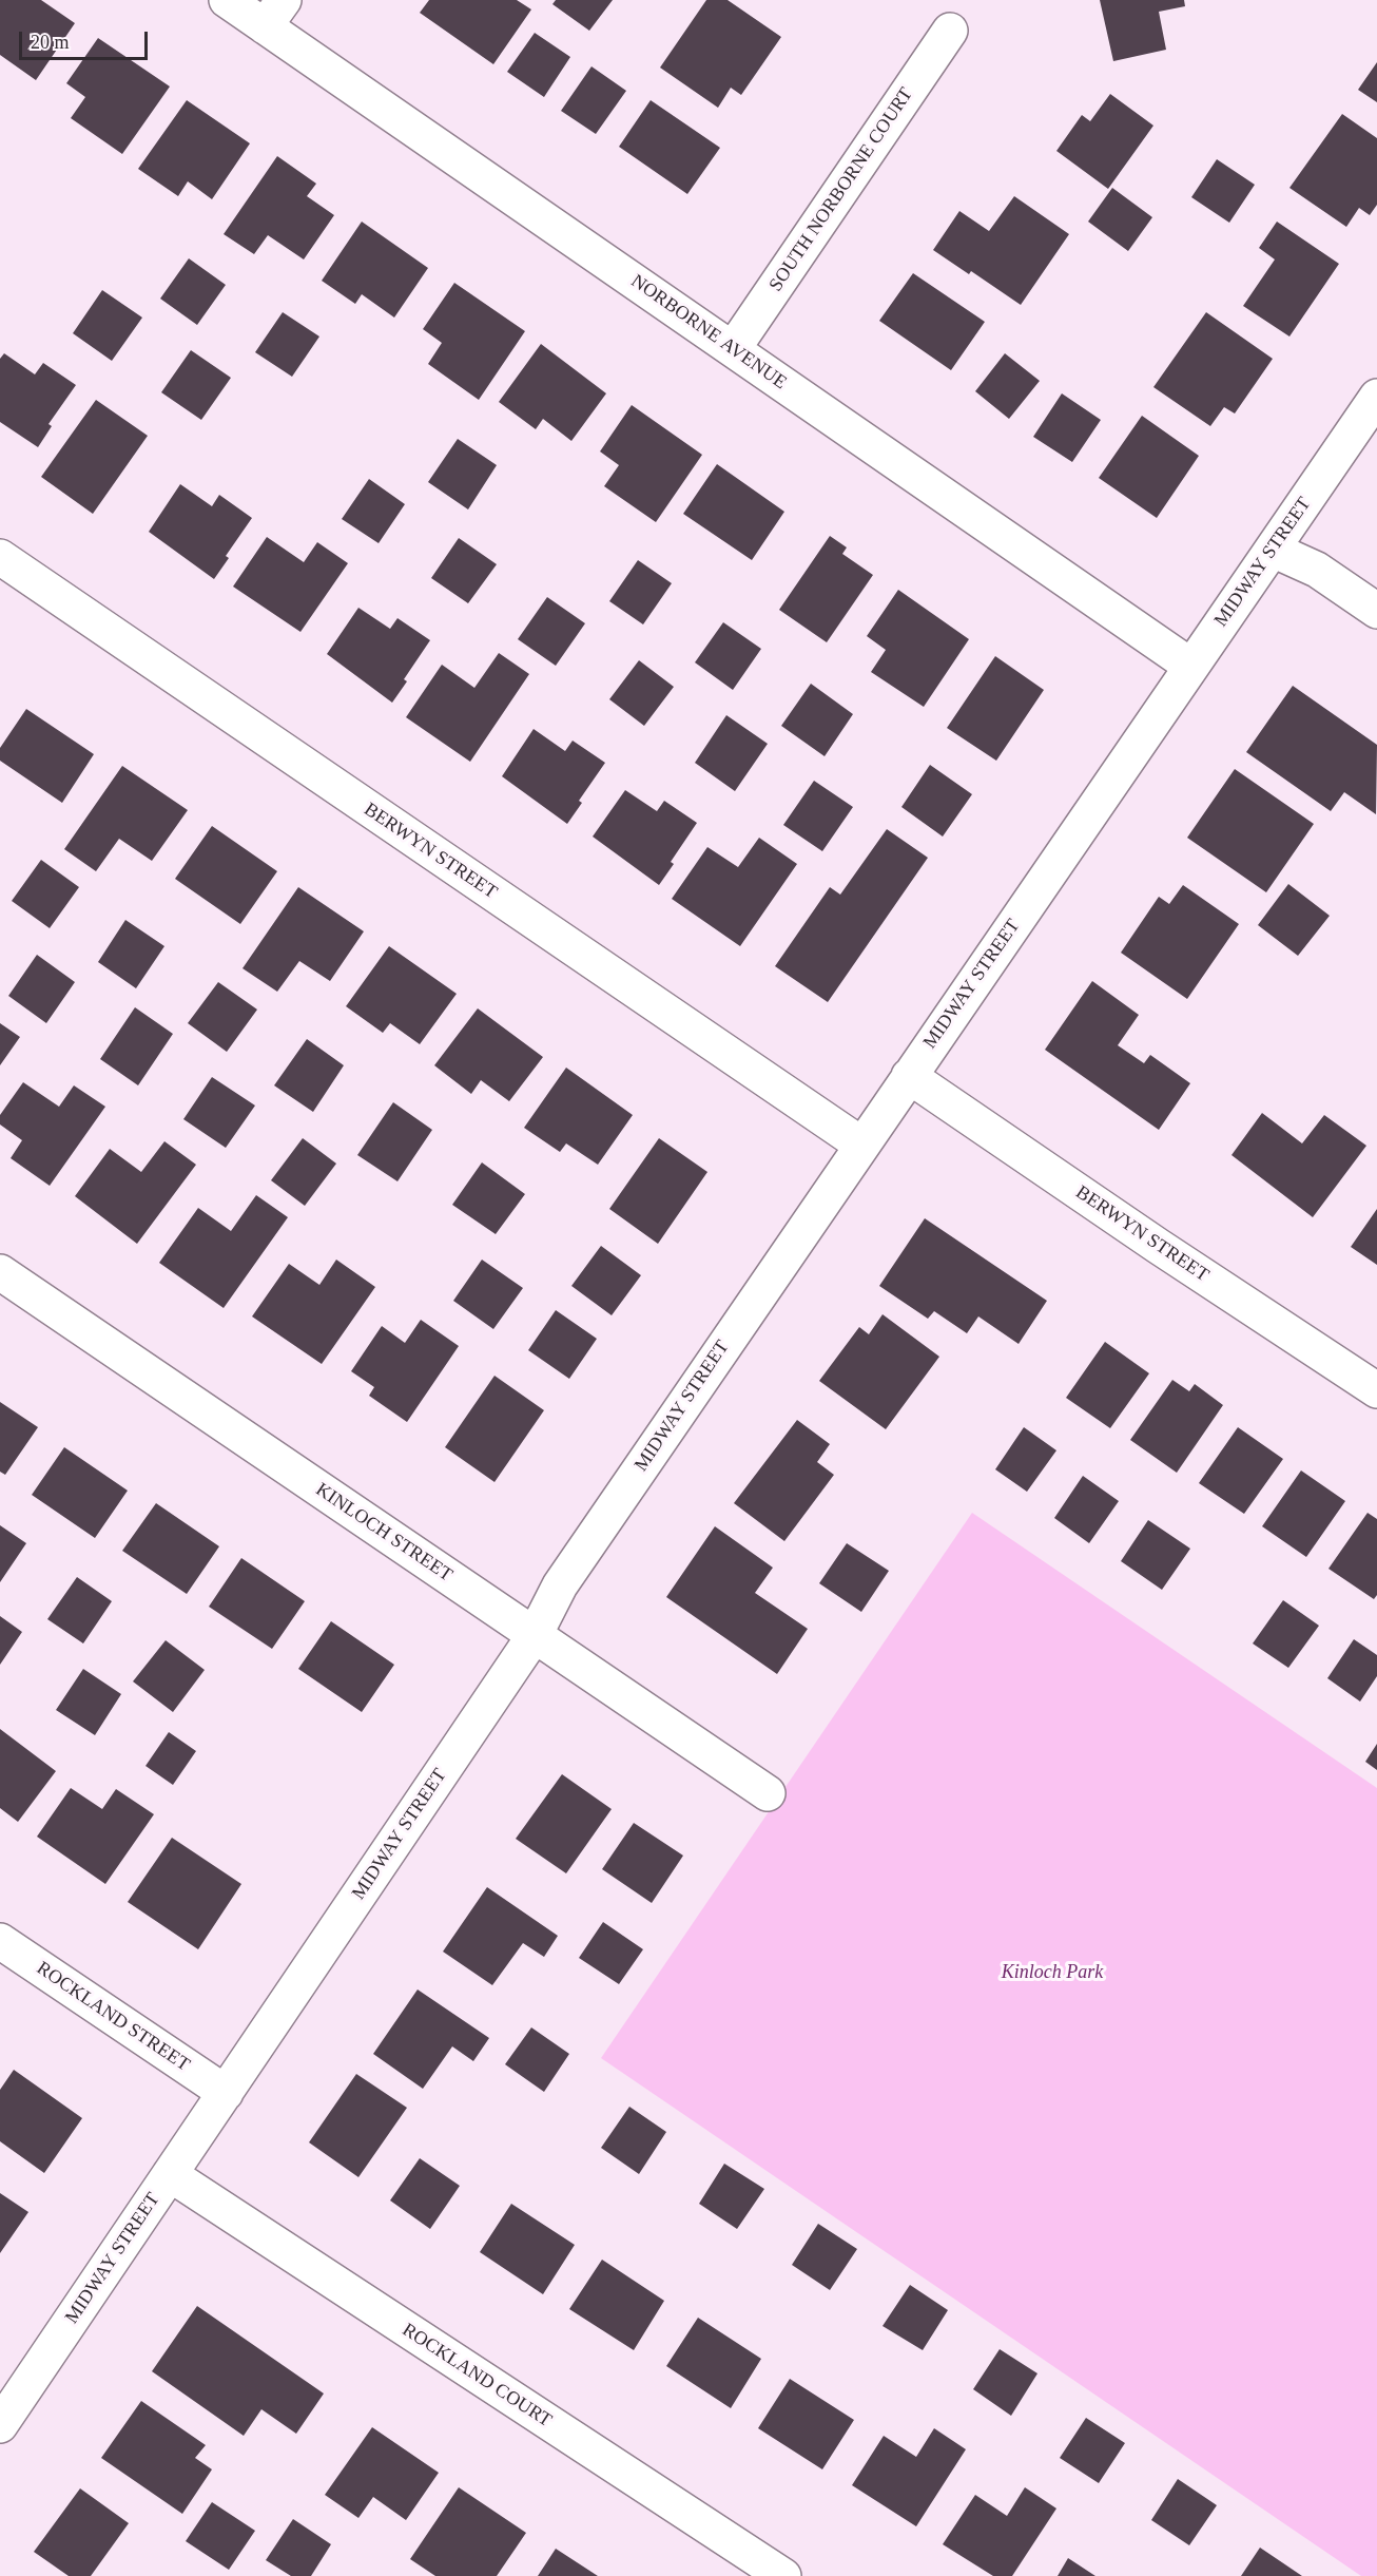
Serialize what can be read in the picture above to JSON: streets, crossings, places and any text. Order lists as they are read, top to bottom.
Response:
{
  "streets": {
    "street": [
      "SOUTH NORBORNE COURT",
      "NORBORNE AVENUE",
      "MIDWAY STREET",
      "BERWYN STREET",
      "KINLOCH STREET",
      "ROCKLAND STREET",
      "ROCKLAND COURT"
    ]
  },
  "crossings": [
    ["SOUTH NORBORNE COURT", "NORBORNE AVENUE"],
    ["NORBORNE AVENUE", "MIDWAY STREET"],
    ["MIDWAY STREET", "BERWYN STREET"],
    ["MIDWAY STREET", "KINLOCH STREET"],
    ["MIDWAY STREET", "ROCKLAND STREET"],
    ["MIDWAY STREET", "ROCKLAND COURT"]
  ],
  "parks": ["Kinloch Park"],
  "scale_bar": "20 m"
}
